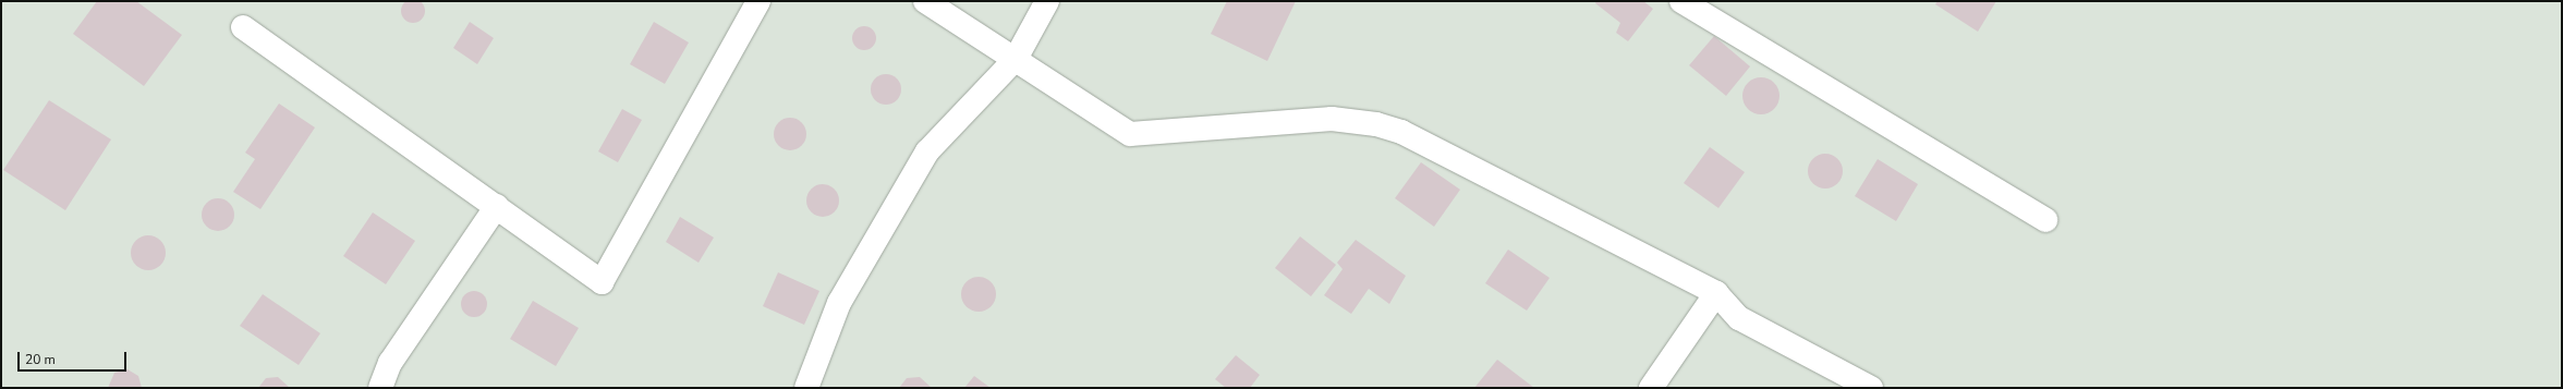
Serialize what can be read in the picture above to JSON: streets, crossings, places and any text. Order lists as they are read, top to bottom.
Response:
{
  "scale_bar": "20 m"
}
